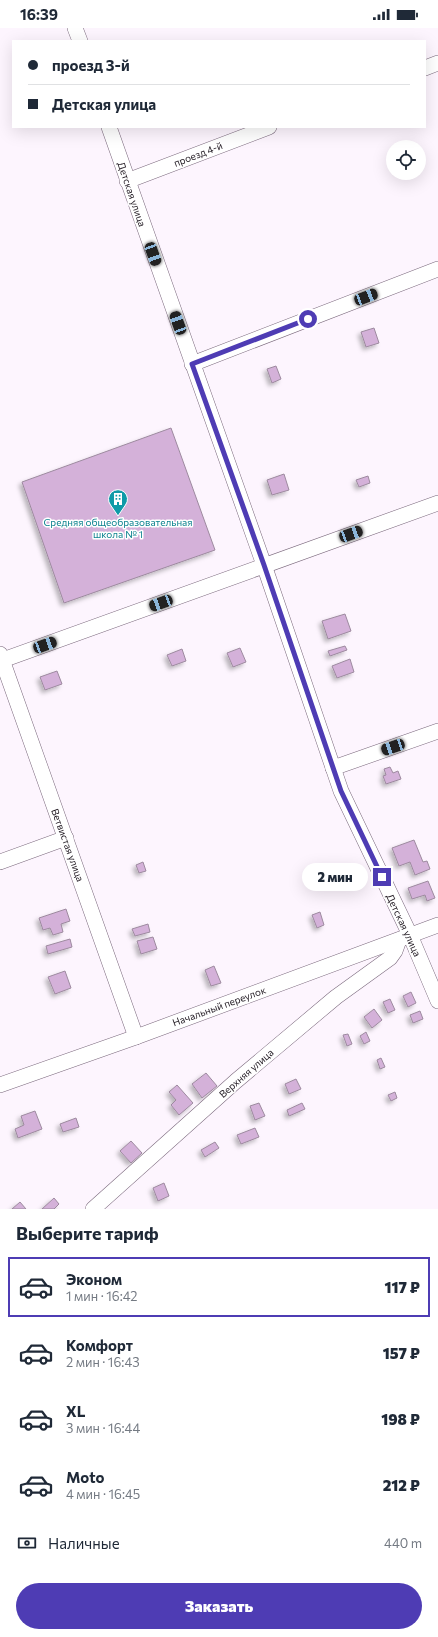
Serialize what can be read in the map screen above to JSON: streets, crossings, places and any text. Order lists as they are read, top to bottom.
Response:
{
  "streets": {
    "street": [
      "проезд 4-й",
      "Детская улица",
      "Ветвистая улица",
      "Начальный переулок",
      "Верхняя улица"
    ]
  },
  "crossings": [
    ["проезд 4-й", "Детская улица"],
    ["Детская улица", "Начальный переулок"],
    ["Детская улица", "Верхняя улица"],
    ["Ветвистая улица", "Начальный переулок"],
    ["Начальный переулок", "Верхняя улица"]
  ],
  "places": {
    "building": ["Средняя общеобразовательная школа № 1"]
  },
  "page": {
    "status": "16:39",
    "banner": ["проезд 3-й", "Детская улица"],
    "bubble": "2 мин",
    "heading": "Выберите тариф",
    "list": [
      {
        "name": "Эконом",
        "note": "1 мин · 16:42",
        "value": "117 ₽"
      },
      {
        "name": "Комфорт",
        "note": "2 мин · 16:43",
        "value": "157 ₽"
      },
      {
        "name": "XL",
        "note": "3 мин · 16:44",
        "value": "198 ₽"
      },
      {
        "name": "Moto",
        "note": "4 мин · 16:45",
        "value": "212 ₽"
      }
    ],
    "pay": ["Наличные", "440 m"],
    "buttons": "Заказать"
  }
}
